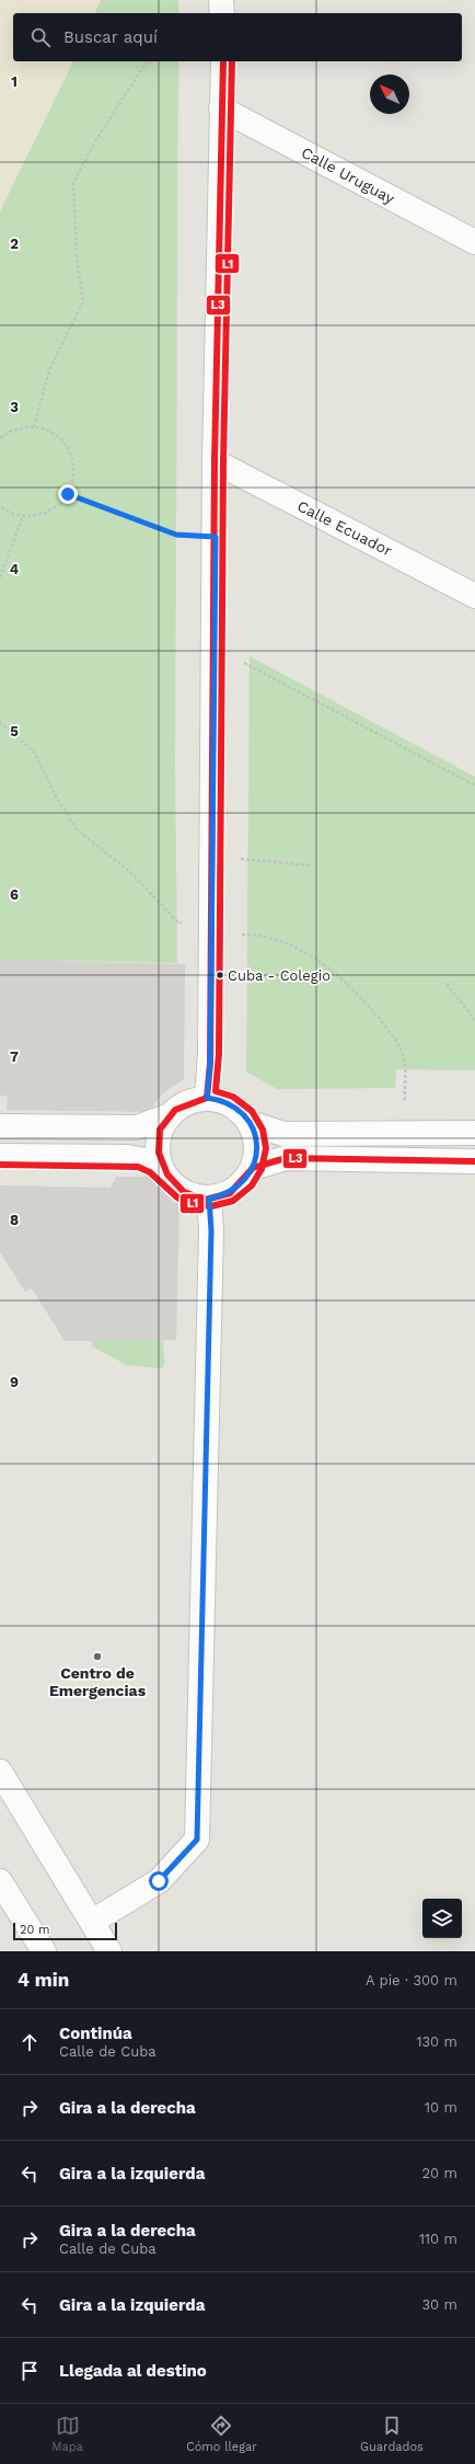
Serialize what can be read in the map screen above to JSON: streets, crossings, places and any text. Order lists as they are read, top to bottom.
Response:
{
  "streets": {
    "street": ["Calle Uruguay", "Calle Ecuador"]
  },
  "places": ["Cuba - Colegio", "Centro de Emergencias"],
  "lines": ["transit line L3", "transit line L1"],
  "scale_bar": "20 m",
  "north": "top left",
  "page": {
    "search": "Buscar aquí",
    "scale": "20 m",
    "heading": ["4 min", "A pie · 300 m"],
    "list": [
      ["Continúa", "Calle de Cuba", "130 m"],
      ["Gira a la derecha", "10 m"],
      ["Gira a la izquierda", "20 m"],
      ["Gira a la derecha", "Calle de Cuba", "110 m"],
      ["Gira a la izquierda", "30 m"],
      "Llegada al destino"
    ],
    "nav": ["Mapa", "Cómo llegar", "Guardados"]
  },
  "grid": {
    "rows": [
      "1",
      "2",
      "3",
      "4",
      "5",
      "6",
      "7",
      "8",
      "9"
    ]
  }
}
